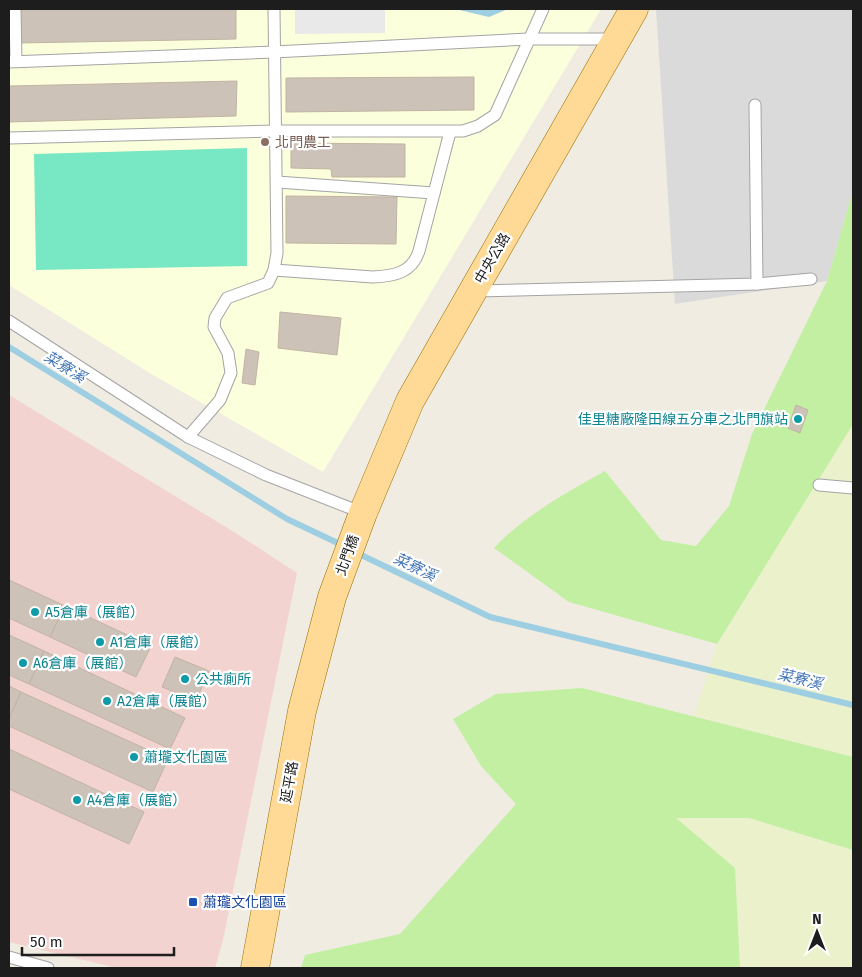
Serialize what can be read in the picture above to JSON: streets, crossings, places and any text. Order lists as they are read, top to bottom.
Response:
{
  "streets": {
    "main road": ["中央公路", "北門橋", "延平路"]
  },
  "crossings": [
    ["中央公路", "北門橋"],
    ["北門橋", "延平路"]
  ],
  "water": ["菜寮溪"],
  "places": {
    "other": [
      "北門農工",
      "佳里糖廠隆田線五分車之北門旗站",
      "A5倉庫（展館）",
      "A1倉庫（展館）",
      "A6倉庫（展館）",
      "公共廁所",
      "A2倉庫（展館）",
      "蕭壠文化園區",
      "A4倉庫（展館）"
    ],
    "transit": ["蕭瓏文化園區"]
  },
  "scale_bar": "50 m",
  "north": "top"
}
